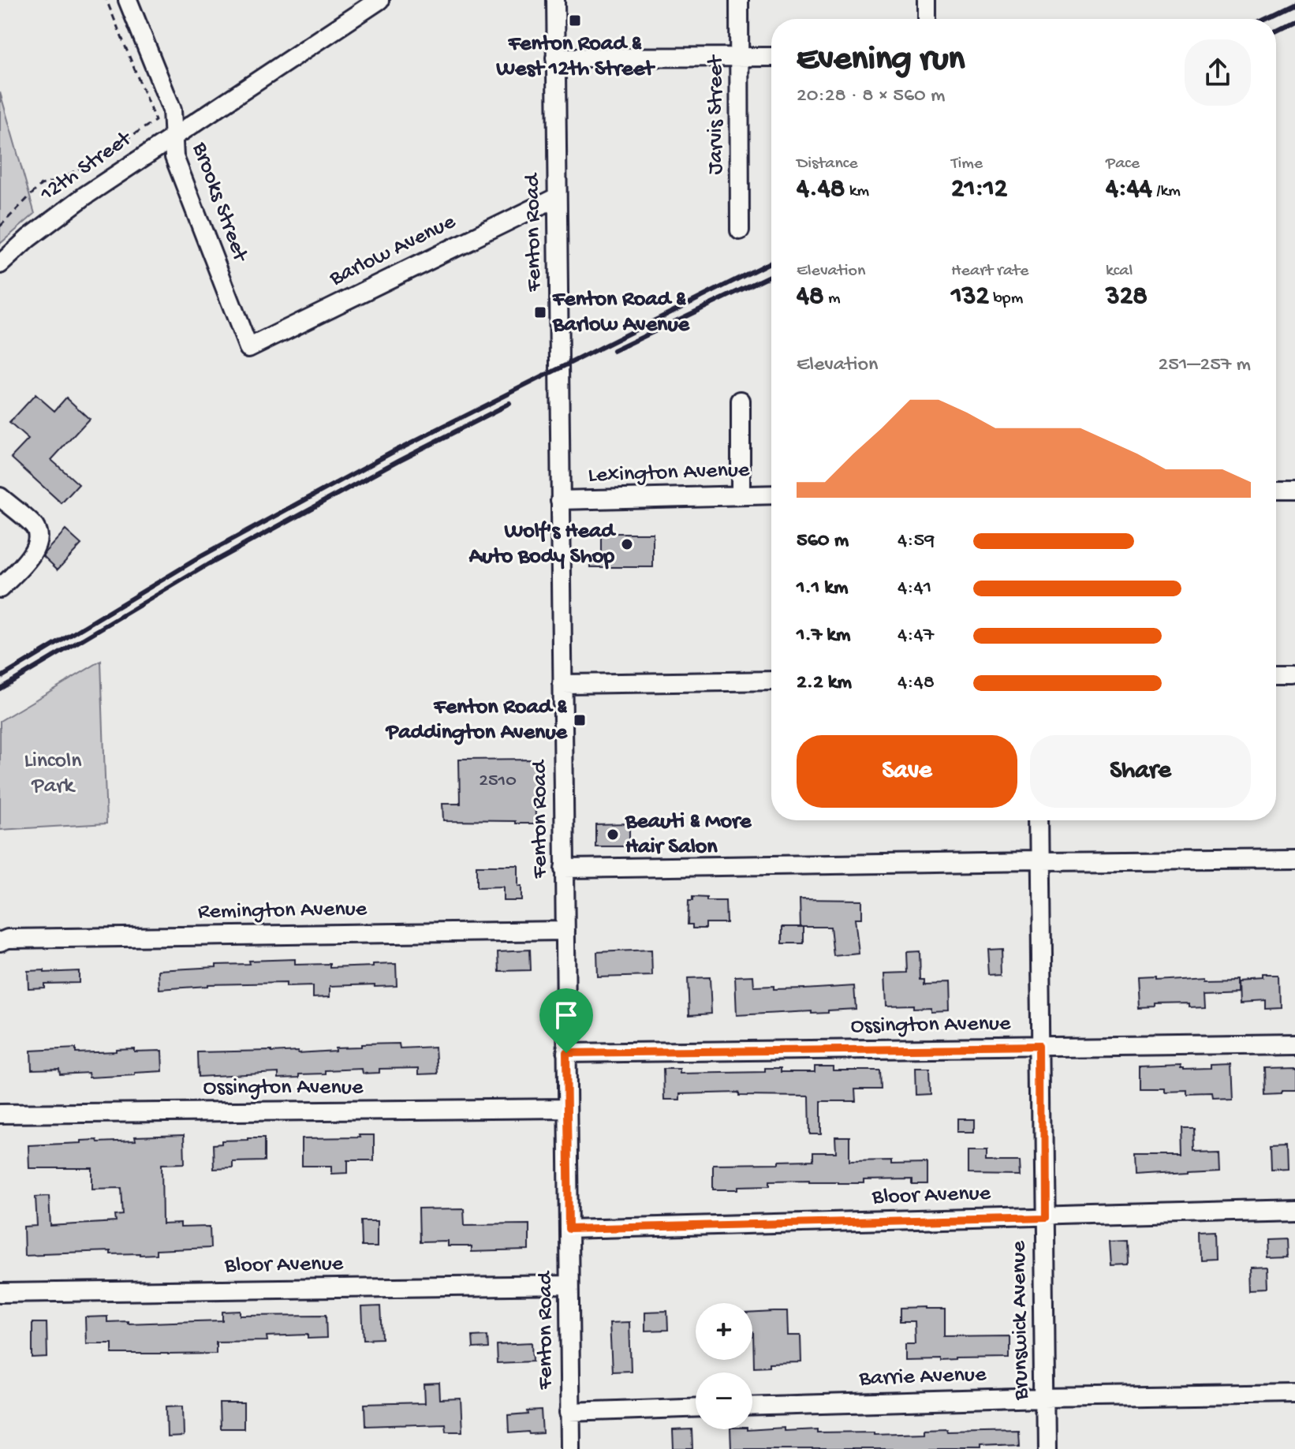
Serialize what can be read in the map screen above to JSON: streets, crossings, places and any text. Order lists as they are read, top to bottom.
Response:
{
  "streets": {
    "street": [
      "Jarvis Street",
      "12th Street",
      "Brooks Street",
      "Fenton Road",
      "Barlow Avenue",
      "Lexington Avenue",
      "Remington Avenue",
      "Ossington Avenue",
      "Bloor Avenue",
      "Brunswick Avenue",
      "Barrie Avenue"
    ]
  },
  "crossings": [
    ["12th Street", "Brooks Street"],
    ["Brooks Street", "Barlow Avenue"],
    ["Fenton Road", "Barlow Avenue"],
    ["Fenton Road", "Lexington Avenue"],
    ["Fenton Road", "Remington Avenue"],
    ["Fenton Road", "Ossington Avenue"],
    ["Fenton Road", "Bloor Avenue"],
    ["Ossington Avenue", "Brunswick Avenue"],
    ["Bloor Avenue", "Brunswick Avenue"],
    ["Brunswick Avenue", "Barrie Avenue"]
  ],
  "parks": ["Lincoln Park"],
  "places": {
    "transit": ["Fenton Road & West 12th Street", "Fenton Road & Barlow Avenue", "Fenton Road & Paddington Avenue"],
    "other": ["Wolf's Head Auto Body Shop", "Beauti & More Hair Salon"]
  },
  "house_numbers": ["2510"],
  "page": {
    "heading": ["Evening run", "20:28 · 8 × 560 m"],
    "stats": [
      ["Distance", "4.48 km"],
      ["Time", "21:12"],
      ["Pace", "4:44 /km"],
      ["Elevation", "48 m"],
      ["Heart rate", "132 bpm"],
      ["kcal", "328"]
    ],
    "chart": ["Elevation", "251–257 m"],
    "list": [
      {
        "name": "560 m",
        "note": "4:59"
      },
      {
        "name": "1.1 km",
        "note": "4:41"
      },
      {
        "name": "1.7 km",
        "note": "4:47"
      },
      {
        "name": "2.2 km",
        "note": "4:48"
      }
    ],
    "buttons": ["Save", "Share"],
    "map_buttons": ["+", "−"]
  }
}
